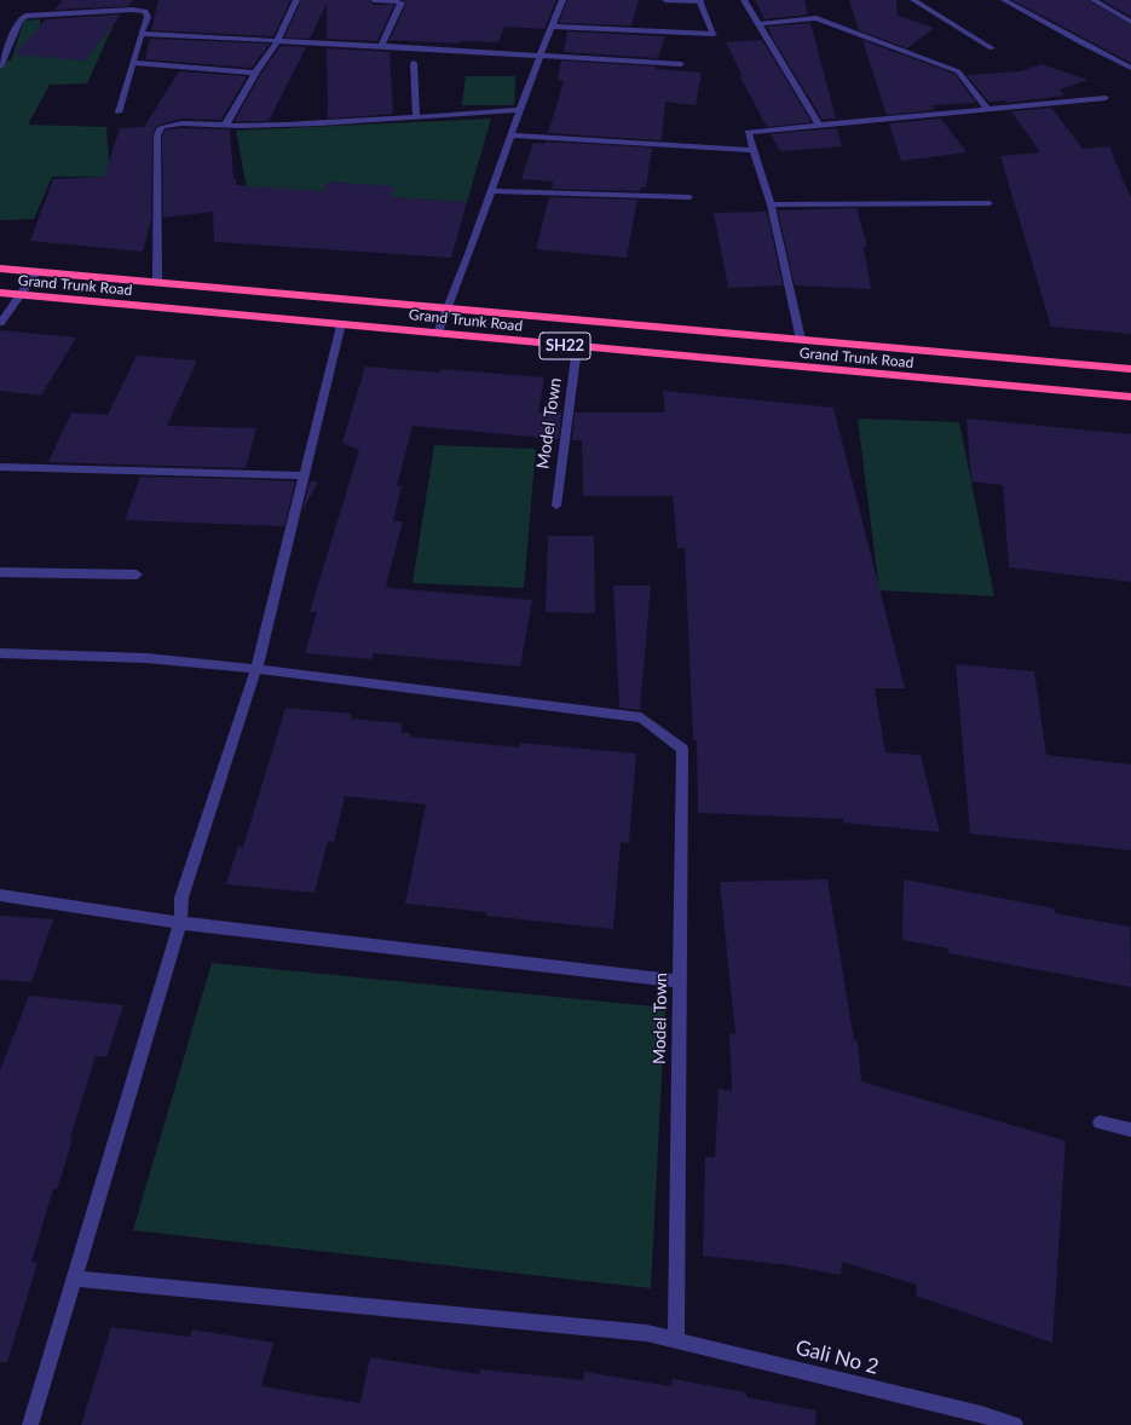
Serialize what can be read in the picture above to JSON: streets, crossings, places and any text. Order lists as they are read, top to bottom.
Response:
{
  "streets": {
    "highway": ["Grand Trunk Road", "SH22"],
    "street": ["Model Town", "Gali No 2"]
  },
  "crossings": [
    ["Grand Trunk Road", "Model Town"],
    ["Model Town", "Gali No 2"]
  ]
}
